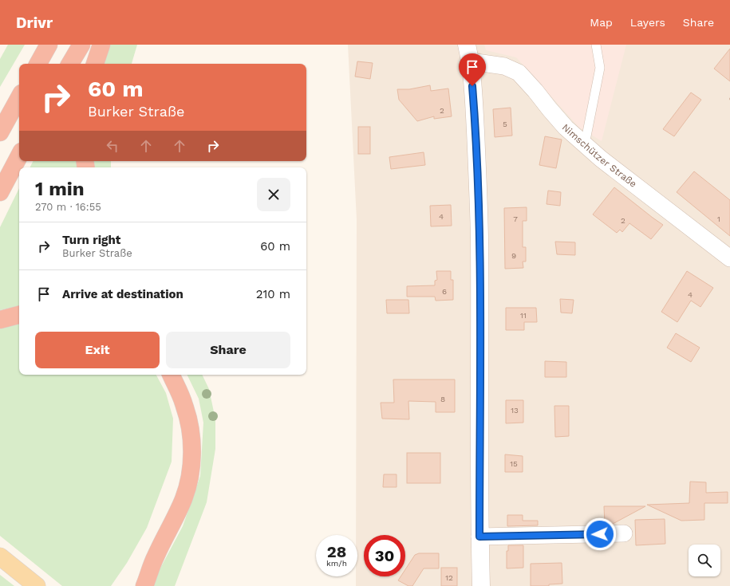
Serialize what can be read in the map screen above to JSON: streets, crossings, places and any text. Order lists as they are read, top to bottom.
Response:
{
  "streets": {
    "street": ["Nimschützer Straße"]
  },
  "house_numbers": [
    "2",
    "5",
    "4",
    "7",
    "1",
    "2",
    "9",
    "6",
    "4",
    "11",
    "8",
    "13",
    "15",
    "12"
  ],
  "page": {
    "header": "Drivr",
    "nav": ["Map", "Layers", "Share"],
    "turn": ["60 m", "Burker Straße"],
    "heading": ["1 min", "270 m · 16:55"],
    "list": [
      {
        "name": "Turn right",
        "note": "Burker Straße",
        "value": "60 m"
      },
      {
        "name": "Arrive at destination",
        "value": "210 m"
      }
    ],
    "buttons": ["Exit", "Share"],
    "speed": "28 km/h",
    "limit": "30"
  }
}
